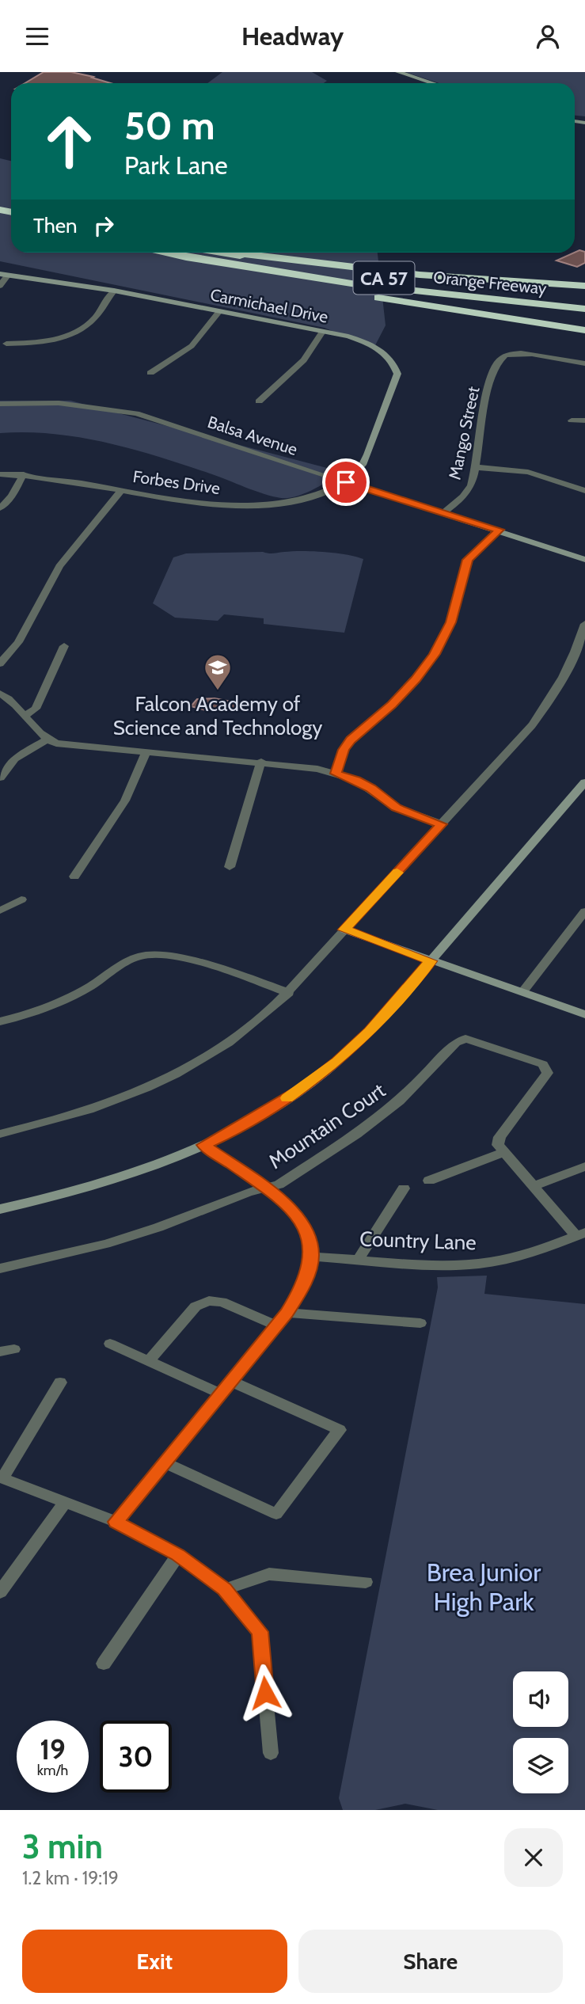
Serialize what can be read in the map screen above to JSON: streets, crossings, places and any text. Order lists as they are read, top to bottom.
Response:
{
  "streets": {
    "highway": ["CA 57", "Orange Freeway"],
    "street": [
      "Carmichael Drive",
      "Mango Street",
      "Balsa Avenue",
      "Forbes Drive",
      "Mountain Court",
      "Country Lane"
    ]
  },
  "crossings": [
    ["Carmichael Drive", "Balsa Avenue"],
    ["Carmichael Drive", "Forbes Drive"],
    ["Mango Street", "Balsa Avenue"],
    ["Balsa Avenue", "Forbes Drive"]
  ],
  "parks": ["Brea Junior High Park"],
  "places": {
    "school or university": ["Falcon Academy of Science and Technology"]
  },
  "page": {
    "header": "Headway",
    "turn": ["50 m", "Park Lane"],
    "then": "Then",
    "speed": "19 km/h",
    "limit": "30",
    "heading": ["3 min", "1.2 km · 19:19"],
    "buttons": ["Exit", "Share"]
  }
}
